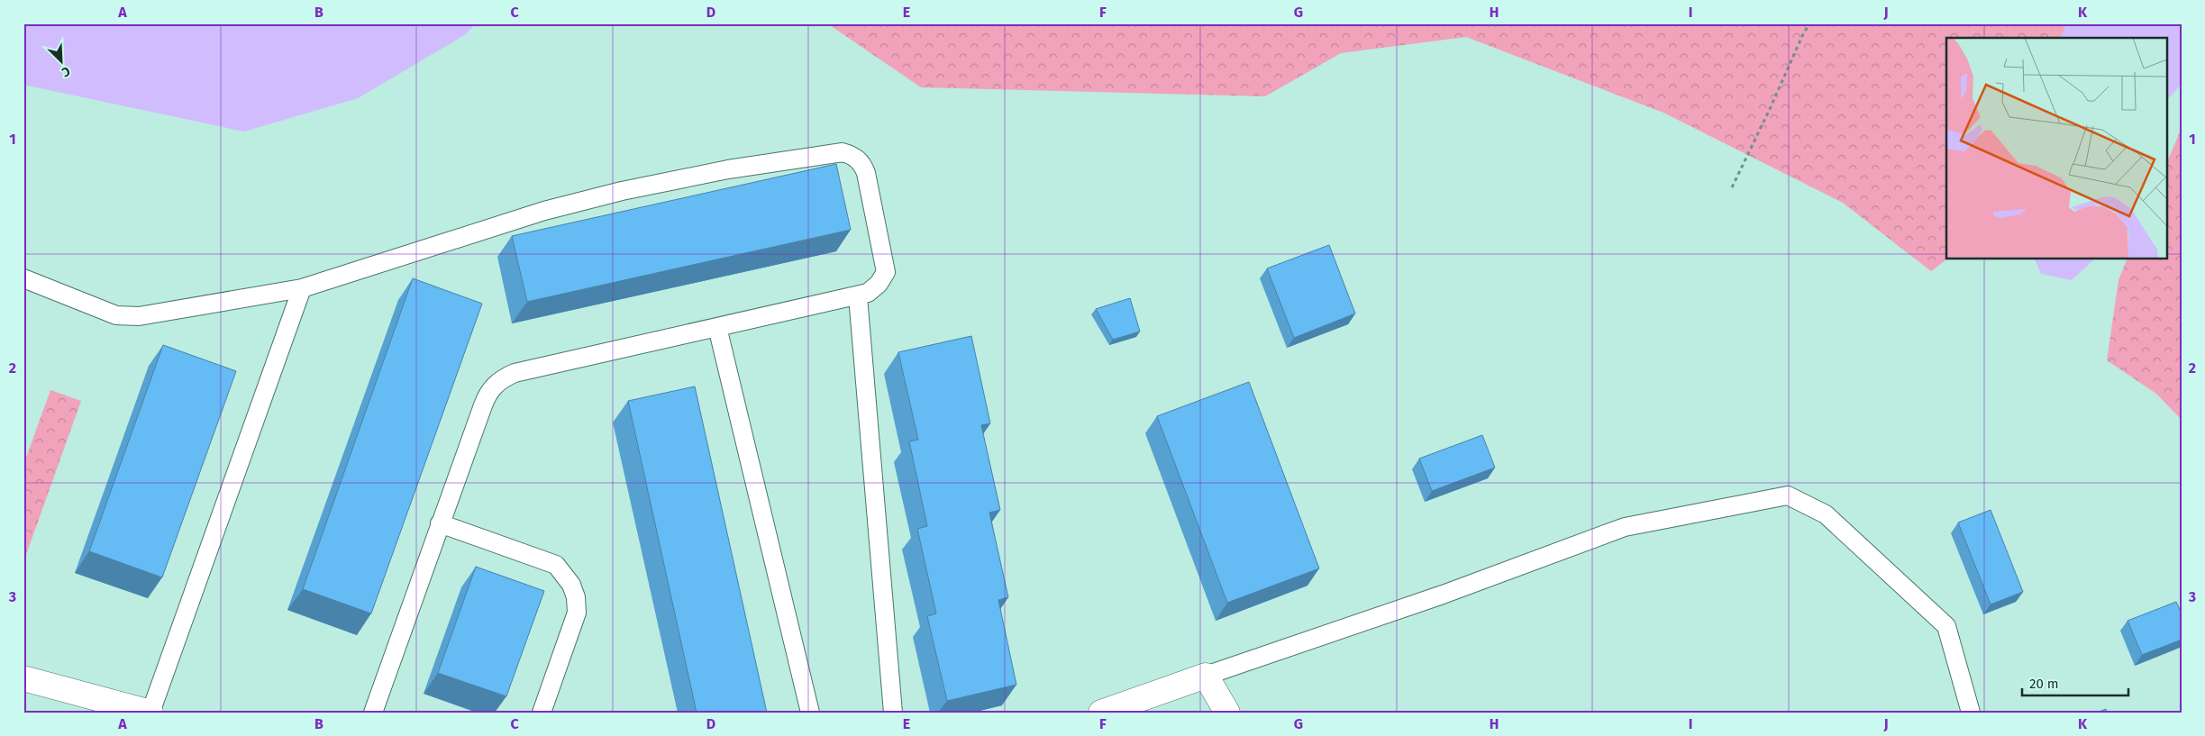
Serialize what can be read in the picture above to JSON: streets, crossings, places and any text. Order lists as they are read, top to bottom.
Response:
{
  "scale_bar": "20 m",
  "north": "bottom right",
  "grid": {
    "columns": [
      "A",
      "B",
      "C",
      "D",
      "E",
      "F",
      "G",
      "H",
      "I",
      "J",
      "K"
    ],
    "rows": ["1", "2", "3"]
  }
}
